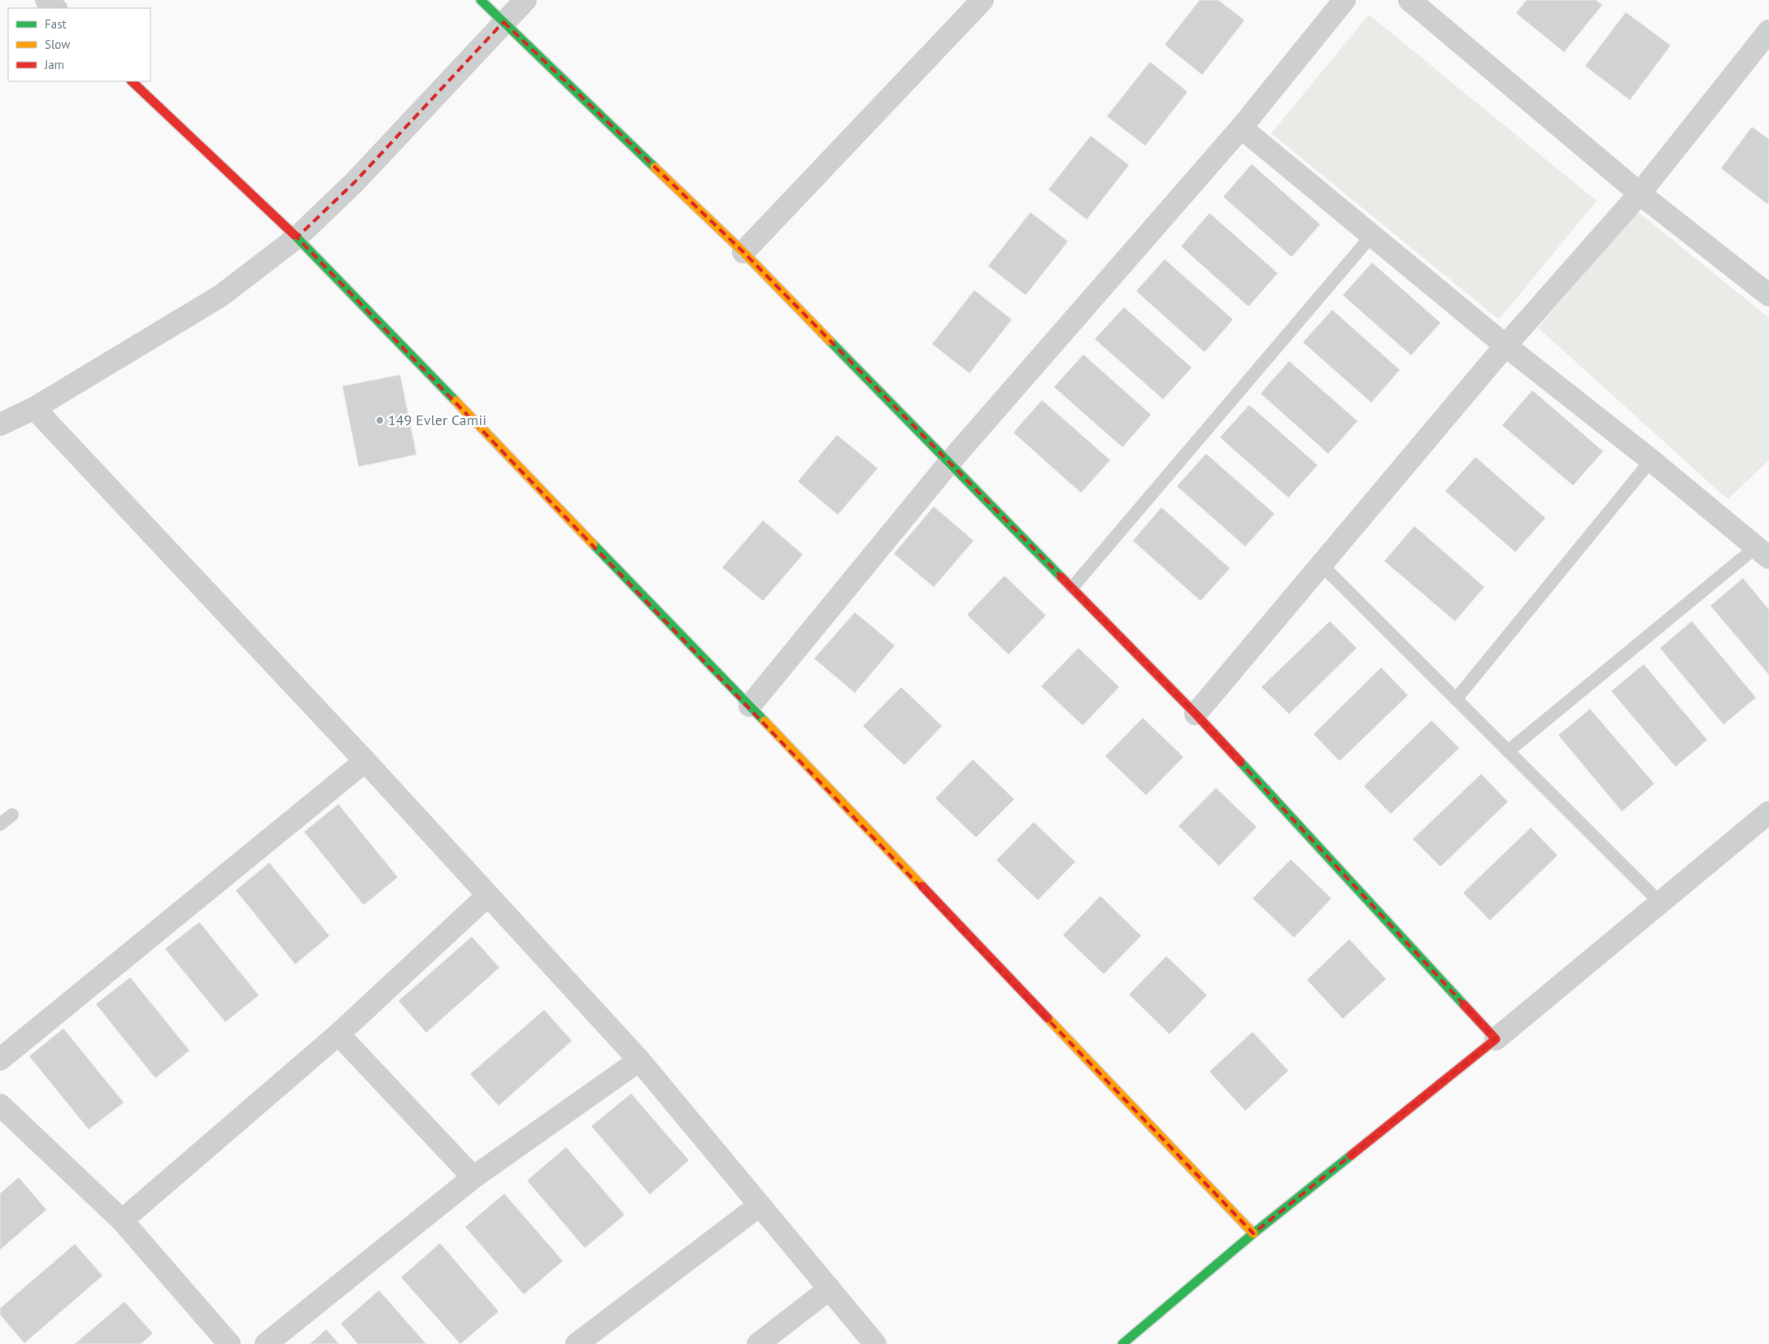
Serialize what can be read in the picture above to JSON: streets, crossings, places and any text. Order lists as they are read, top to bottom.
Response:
{
  "places": ["149 Evler Camii"],
  "legend": ["Fast", "Slow", "Jam"]
}
